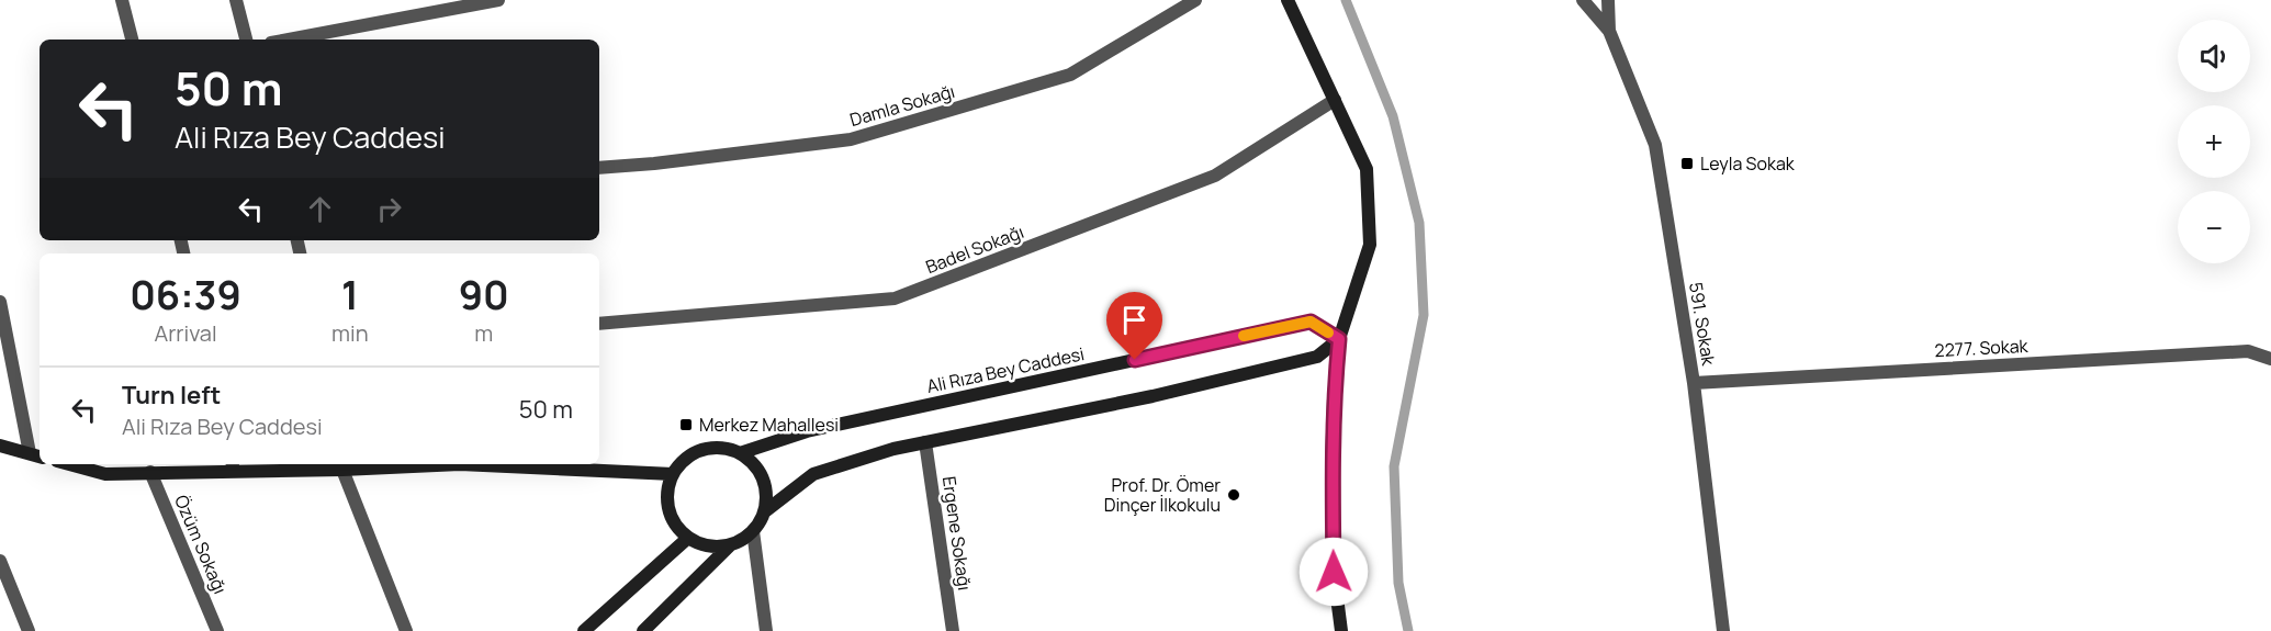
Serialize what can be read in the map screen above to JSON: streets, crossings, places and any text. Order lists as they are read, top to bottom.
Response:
{
  "streets": {
    "street": [
      "Damla Sokağı",
      "Badel Sokağı",
      "591. Sokak",
      "2277. Sokak",
      "Ali Rıza Bey Caddesi",
      "Ergene Sokağı",
      "Özüm Sokağı"
    ]
  },
  "crossings": [
    ["591. Sokak", "2277. Sokak"]
  ],
  "places": {
    "transit": ["Leyla Sokak", "Merkez Mahallesi"],
    "other": ["Prof. Dr. Ömer Dinçer İlkokulu"]
  },
  "page": {
    "map_buttons": ["+", "−"],
    "turn": ["50 m", "Ali Rıza Bey Caddesi"],
    "eta": [
      "06:39",
      "Arrival",
      "1",
      "min",
      "90",
      "m"
    ],
    "list": [
      {
        "name": "Turn left",
        "note": "Ali Rıza Bey Caddesi",
        "value": "50 m"
      }
    ]
  }
}
